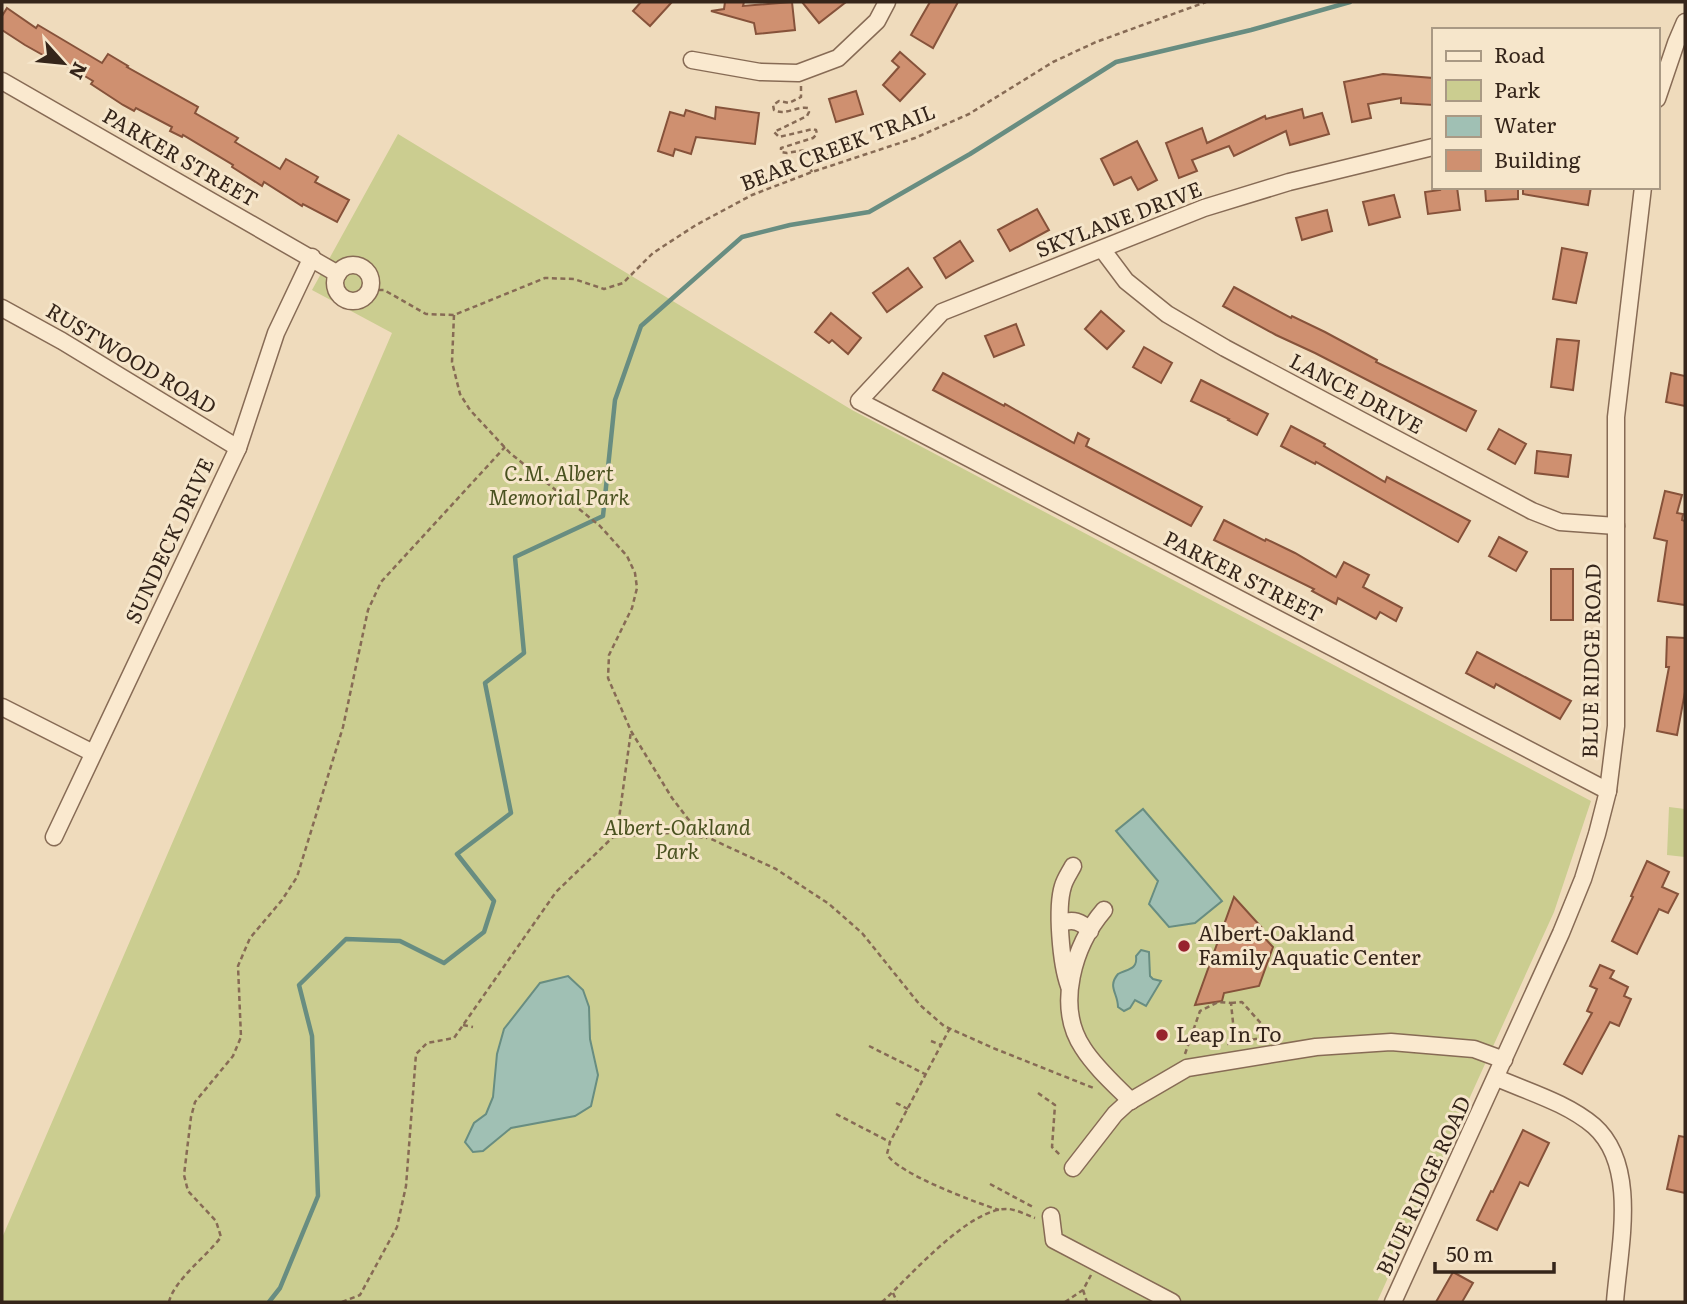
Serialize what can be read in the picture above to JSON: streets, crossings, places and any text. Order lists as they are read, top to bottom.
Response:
{
  "streets": {
    "street": [
      "PARKER STREET",
      "SKYLANE DRIVE",
      "RUSTWOOD ROAD",
      "LANCE DRIVE",
      "SUNDECK DRIVE",
      "BLUE RIDGE ROAD"
    ],
    "path": ["BEAR CREEK TRAIL"]
  },
  "crossings": [
    ["BEAR CREEK TRAIL", "PARKER STREET"],
    ["PARKER STREET", "SKYLANE DRIVE"],
    ["PARKER STREET", "SUNDECK DRIVE"],
    ["PARKER STREET", "BLUE RIDGE ROAD"],
    ["SKYLANE DRIVE", "LANCE DRIVE"],
    ["RUSTWOOD ROAD", "SUNDECK DRIVE"],
    ["LANCE DRIVE", "BLUE RIDGE ROAD"]
  ],
  "parks": ["C.M. Albert Memorial Park", "Albert-Oakland Park"],
  "places": ["Albert-Oakland Family Aquatic Center", "Leap In To"],
  "legend": [
    "Road",
    "Park",
    "Water",
    "Building"
  ],
  "scale_bar": "50 m",
  "north": "bottom right"
}
